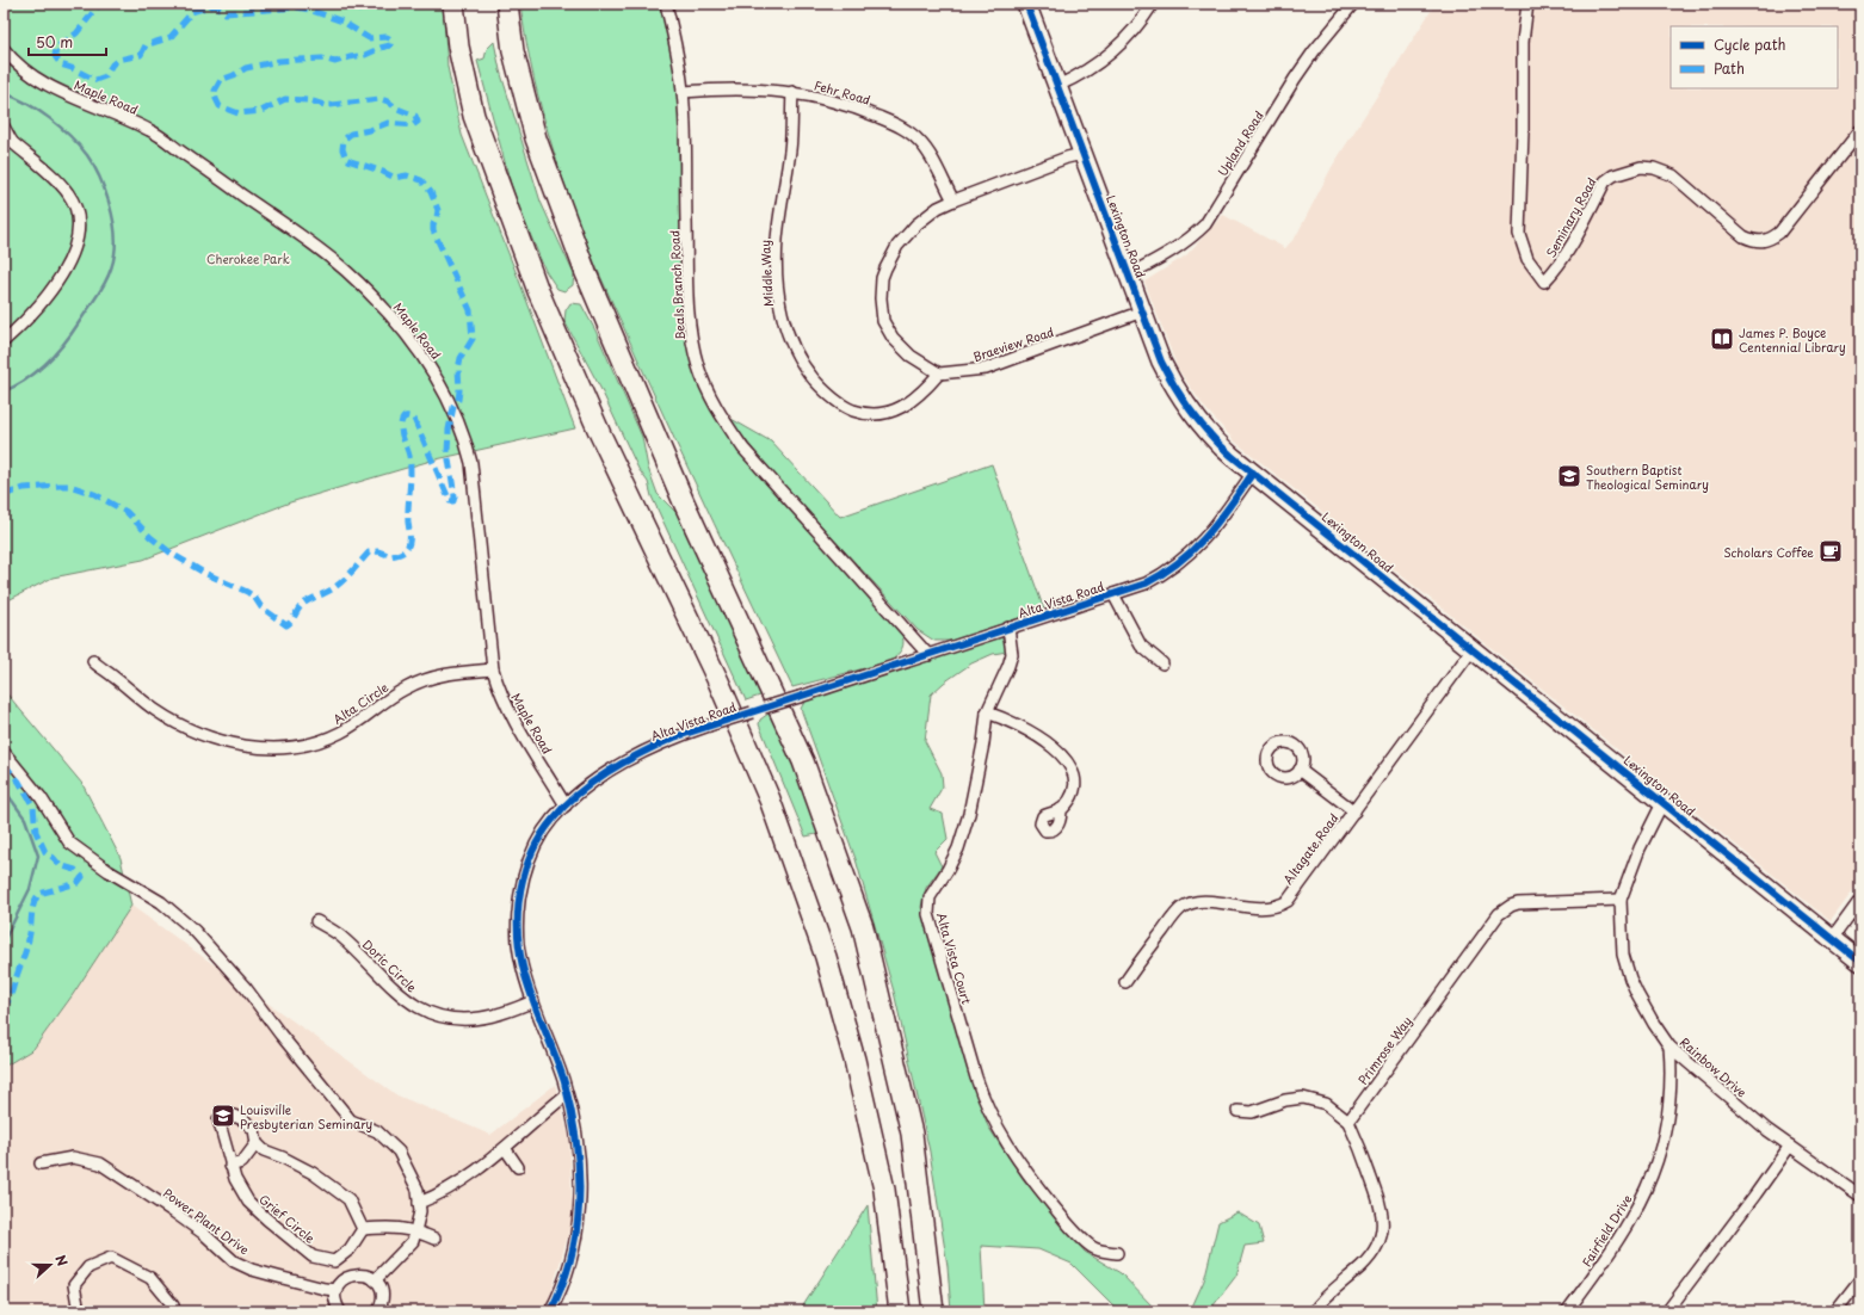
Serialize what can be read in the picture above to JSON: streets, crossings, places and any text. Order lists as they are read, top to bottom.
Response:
{
  "streets": {
    "main road": ["Lexington Road"],
    "street": [
      "Fehr Road",
      "Maple Road",
      "Upland Road",
      "Seminary Road",
      "Middle Way",
      "Beals Branch Road",
      "Braeview Road",
      "Alta Vista Road",
      "Alta Circle",
      "Altagate Road",
      "Alta Vista Court",
      "Doric Circle",
      "Primrose Way",
      "Rainbow Drive",
      "Grief Circle",
      "Power Plant Drive",
      "Fairfield Drive"
    ]
  },
  "crossings": [
    ["Fehr Road", "Middle Way"],
    ["Fehr Road", "Beals Branch Road"],
    ["Maple Road", "Alta Vista Road"],
    ["Maple Road", "Alta Circle"],
    ["Upland Road", "Lexington Road"],
    ["Lexington Road", "Braeview Road"],
    ["Lexington Road", "Alta Vista Road"],
    ["Lexington Road", "Altagate Road"],
    ["Lexington Road", "Rainbow Drive"],
    ["Middle Way", "Braeview Road"],
    ["Beals Branch Road", "Alta Vista Road"],
    ["Alta Vista Road", "Alta Vista Court"],
    ["Alta Vista Road", "Doric Circle"],
    ["Primrose Way", "Rainbow Drive"],
    ["Rainbow Drive", "Fairfield Drive"]
  ],
  "parks": ["Cherokee Park"],
  "places": {
    "library": ["James P. Boyce Centennial Library"],
    "school or university": ["Southern Baptist Theological Seminary", "Louisville Presbyterian Seminary"],
    "cafe": ["Scholars Coffee"]
  },
  "legend": ["Cycle path", "Path"],
  "scale_bar": "50 m",
  "north": "right"
}
